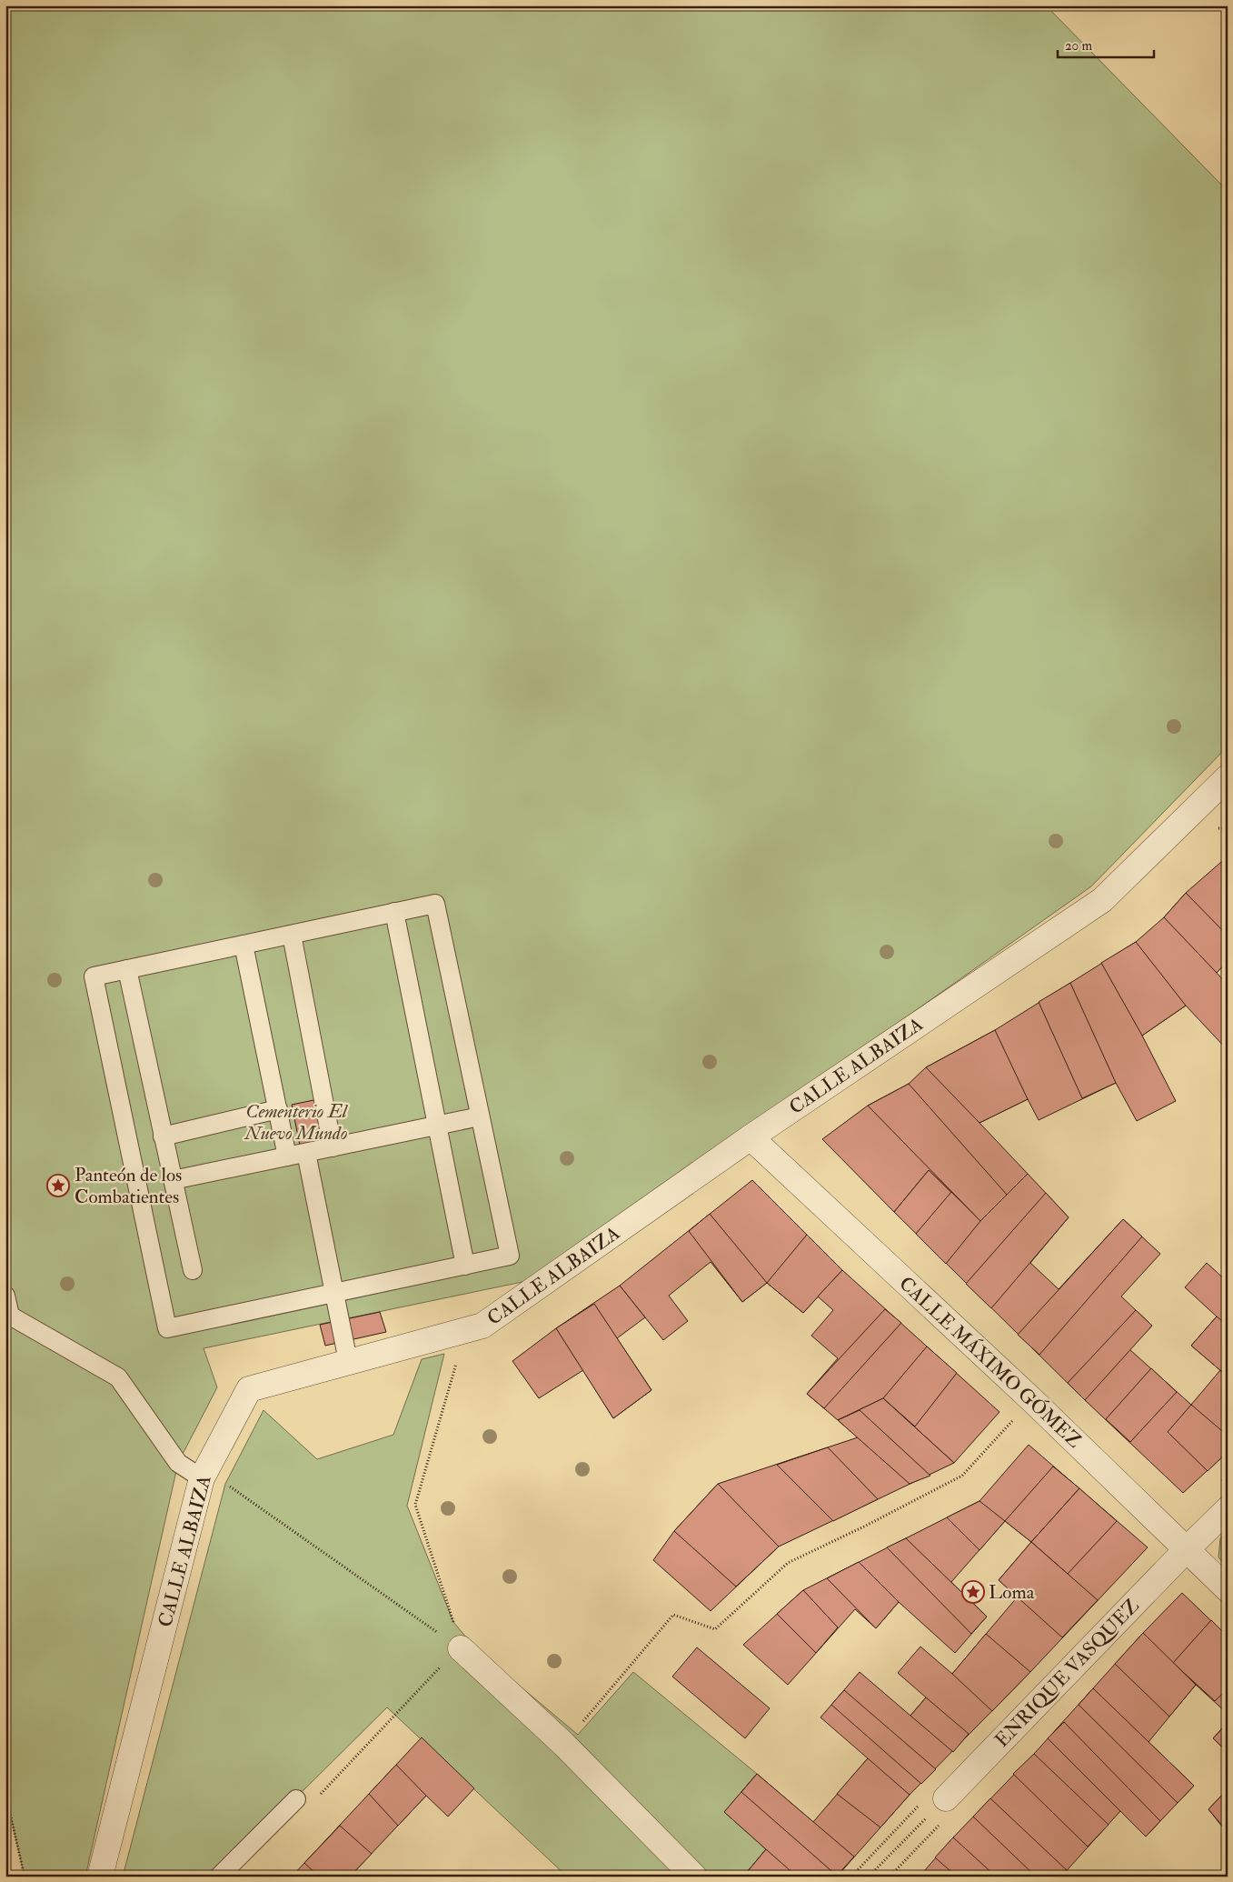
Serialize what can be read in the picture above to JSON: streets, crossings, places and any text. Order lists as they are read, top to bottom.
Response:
{
  "streets": {
    "street": ["CALLE ALBAIZA", "CALLE MÁXIMO GÓMEZ", "ENRIQUE VASQUEZ"]
  },
  "crossings": [
    ["CALLE ALBAIZA", "CALLE MÁXIMO GÓMEZ"],
    ["CALLE MÁXIMO GÓMEZ", "ENRIQUE VASQUEZ"]
  ],
  "parks": ["Cementerio El Nuevo Mundo"],
  "places": {
    "place": ["Panteón de los Combatientes", "Loma"]
  },
  "scale_bar": "20 m"
}
